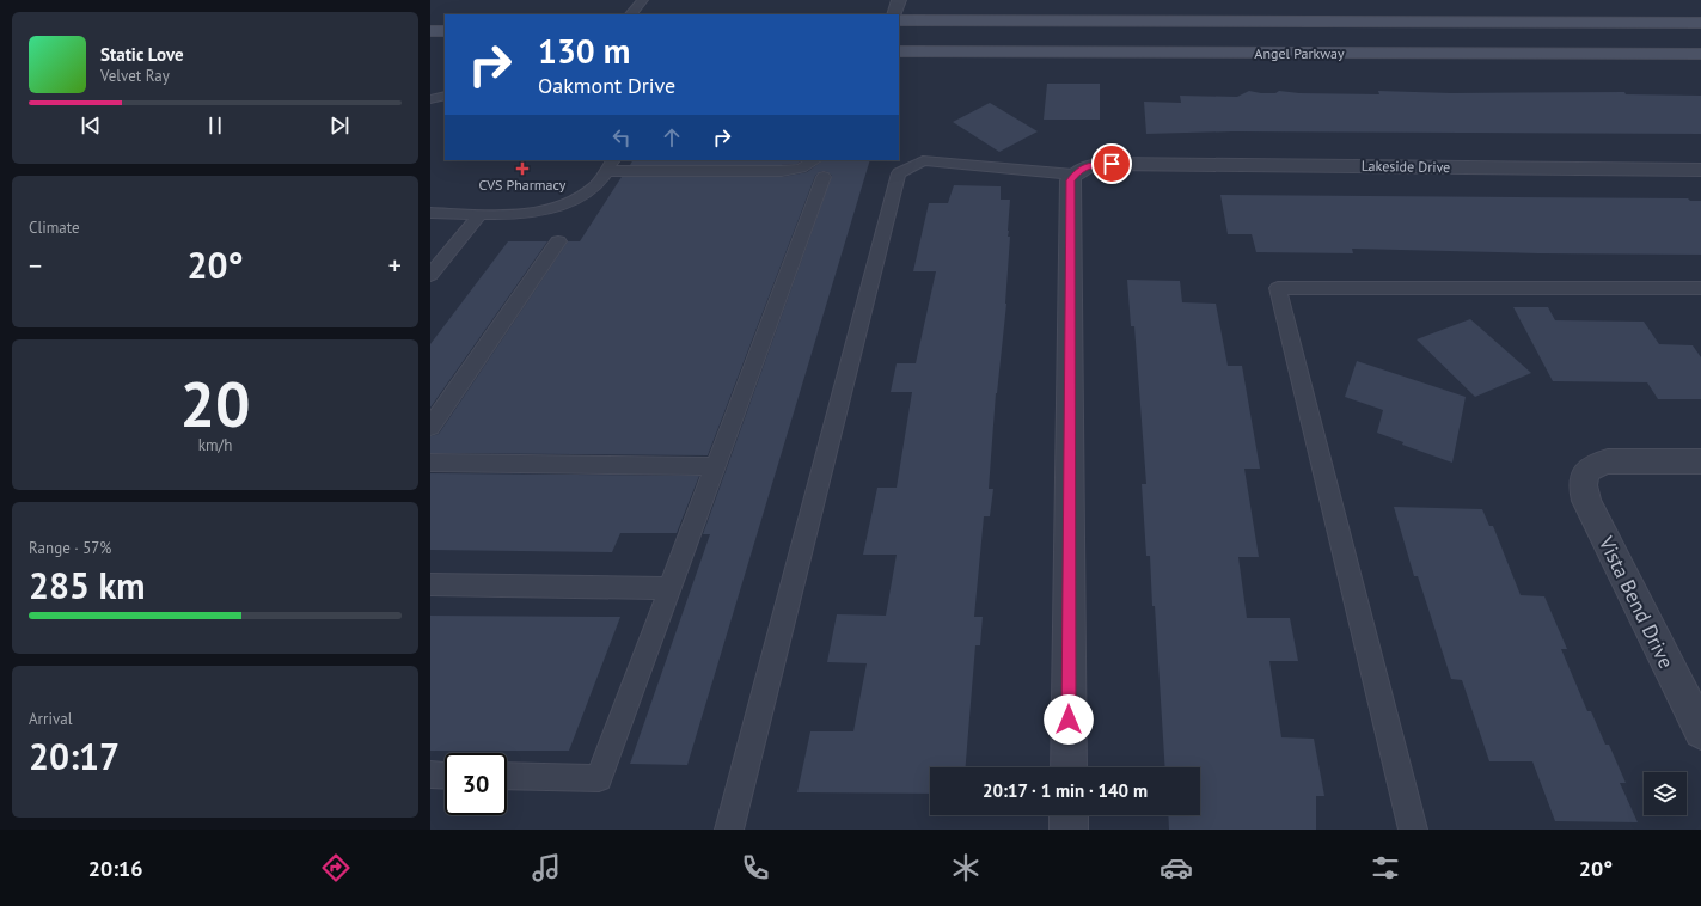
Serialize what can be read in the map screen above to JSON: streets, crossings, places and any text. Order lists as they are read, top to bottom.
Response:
{
  "streets": {
    "main road": ["Angel Parkway"],
    "street": ["Lakeside Drive", "Vista Bend Drive"]
  },
  "places": {
    "health": ["CVS Pharmacy"]
  },
  "page": {
    "turn": ["130 m", "Oakmont Drive"],
    "song": ["Static Love", "Velvet Ray"],
    "tile": [
      "Climate",
      ["20", "km/h"],
      ["Range · 57%", "285 km"],
      ["Arrival", "20:17"]
    ],
    "heat": ["−", "20°", "+"],
    "limit": "30",
    "trip": "20:17 · 1 min · 140 m",
    "tabs": ["20:16", "20°"]
  }
}
